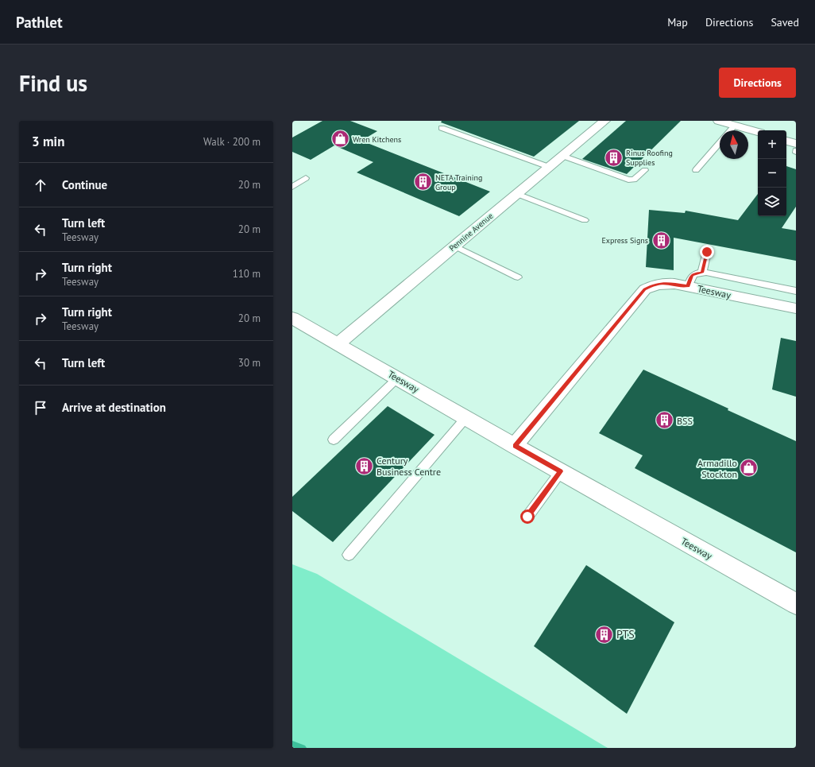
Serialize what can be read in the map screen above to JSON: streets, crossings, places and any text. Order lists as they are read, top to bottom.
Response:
{
  "streets": {
    "street": ["Pennine Avenue", "Teesway"]
  },
  "crossings": [
    ["Pennine Avenue", "Teesway"]
  ],
  "places": {
    "shop": ["Wren Kitchens", "Armadillo Stockton"],
    "building": [
      "Rinus Roofing Supplies",
      "NETA Training Group",
      "Express Signs",
      "BSS",
      "Century Business Centre",
      "PTS"
    ]
  },
  "north": "top",
  "page": {
    "header": "Pathlet",
    "nav": ["Map", "Directions", "Saved"],
    "buttons": "Directions",
    "title": "Find us",
    "heading": ["3 min", "Walk · 200 m"],
    "map_buttons": ["+", "−"],
    "list": [
      ["Continue", "20 m"],
      ["Turn left", "Teesway", "20 m"],
      ["Turn right", "Teesway", "110 m"],
      ["Turn right", "Teesway", "20 m"],
      ["Turn left", "30 m"],
      "Arrive at destination"
    ]
  }
}
